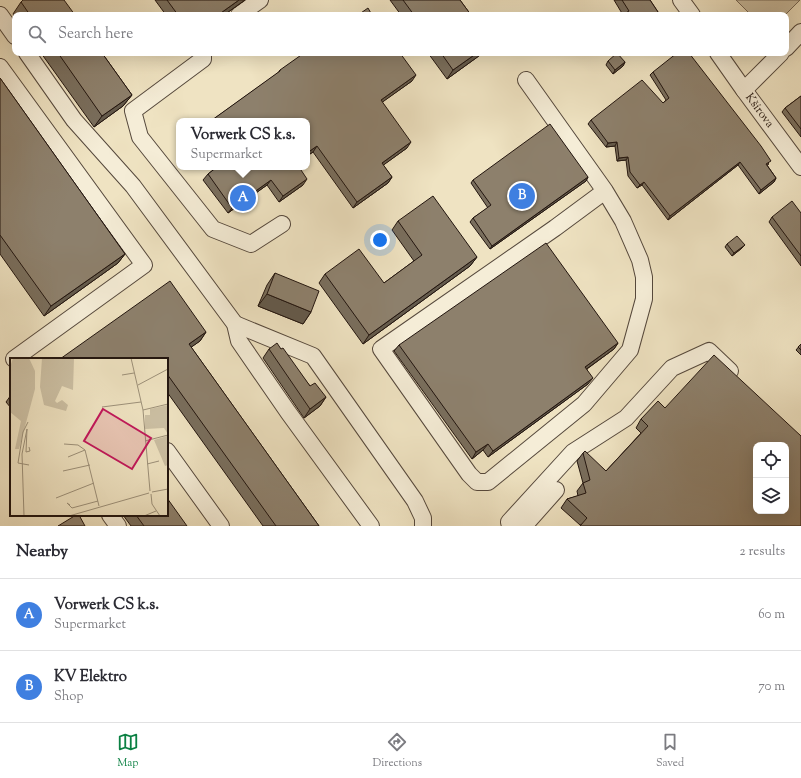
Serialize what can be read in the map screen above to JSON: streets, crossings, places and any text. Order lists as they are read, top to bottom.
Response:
{
  "streets": {
    "street": ["Kšírova"]
  },
  "page": {
    "search": "Search here",
    "popup": ["Vorwerk CS k.s.", "Supermarket"],
    "pins": ["B", "A"],
    "heading": ["Nearby", "2 results"],
    "list": [
      {
        "mark": "A",
        "name": "Vorwerk CS k.s.",
        "note": "Supermarket",
        "value": "60 m"
      },
      {
        "mark": "B",
        "name": "KV Elektro",
        "note": "Shop",
        "value": "70 m"
      }
    ],
    "nav": ["Map", "Directions", "Saved"]
  }
}
